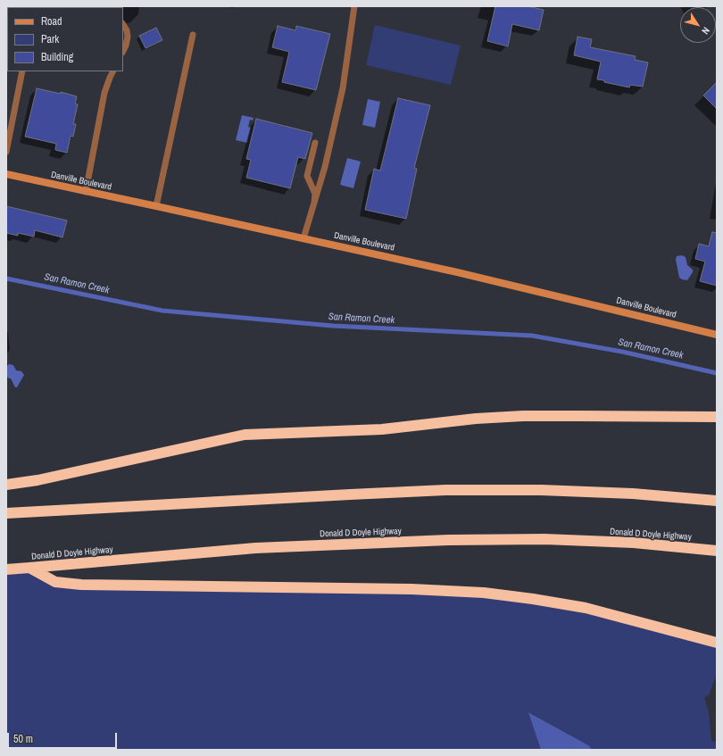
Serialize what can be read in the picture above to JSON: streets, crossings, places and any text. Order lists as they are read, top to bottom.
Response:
{
  "streets": {
    "highway": ["Donald D Doyle Highway"],
    "main road": ["Danville Boulevard"]
  },
  "water": ["San Ramon Creek"],
  "legend": ["Road", "Park", "Building"],
  "scale_bar": "50 m",
  "north": "bottom right"
}
